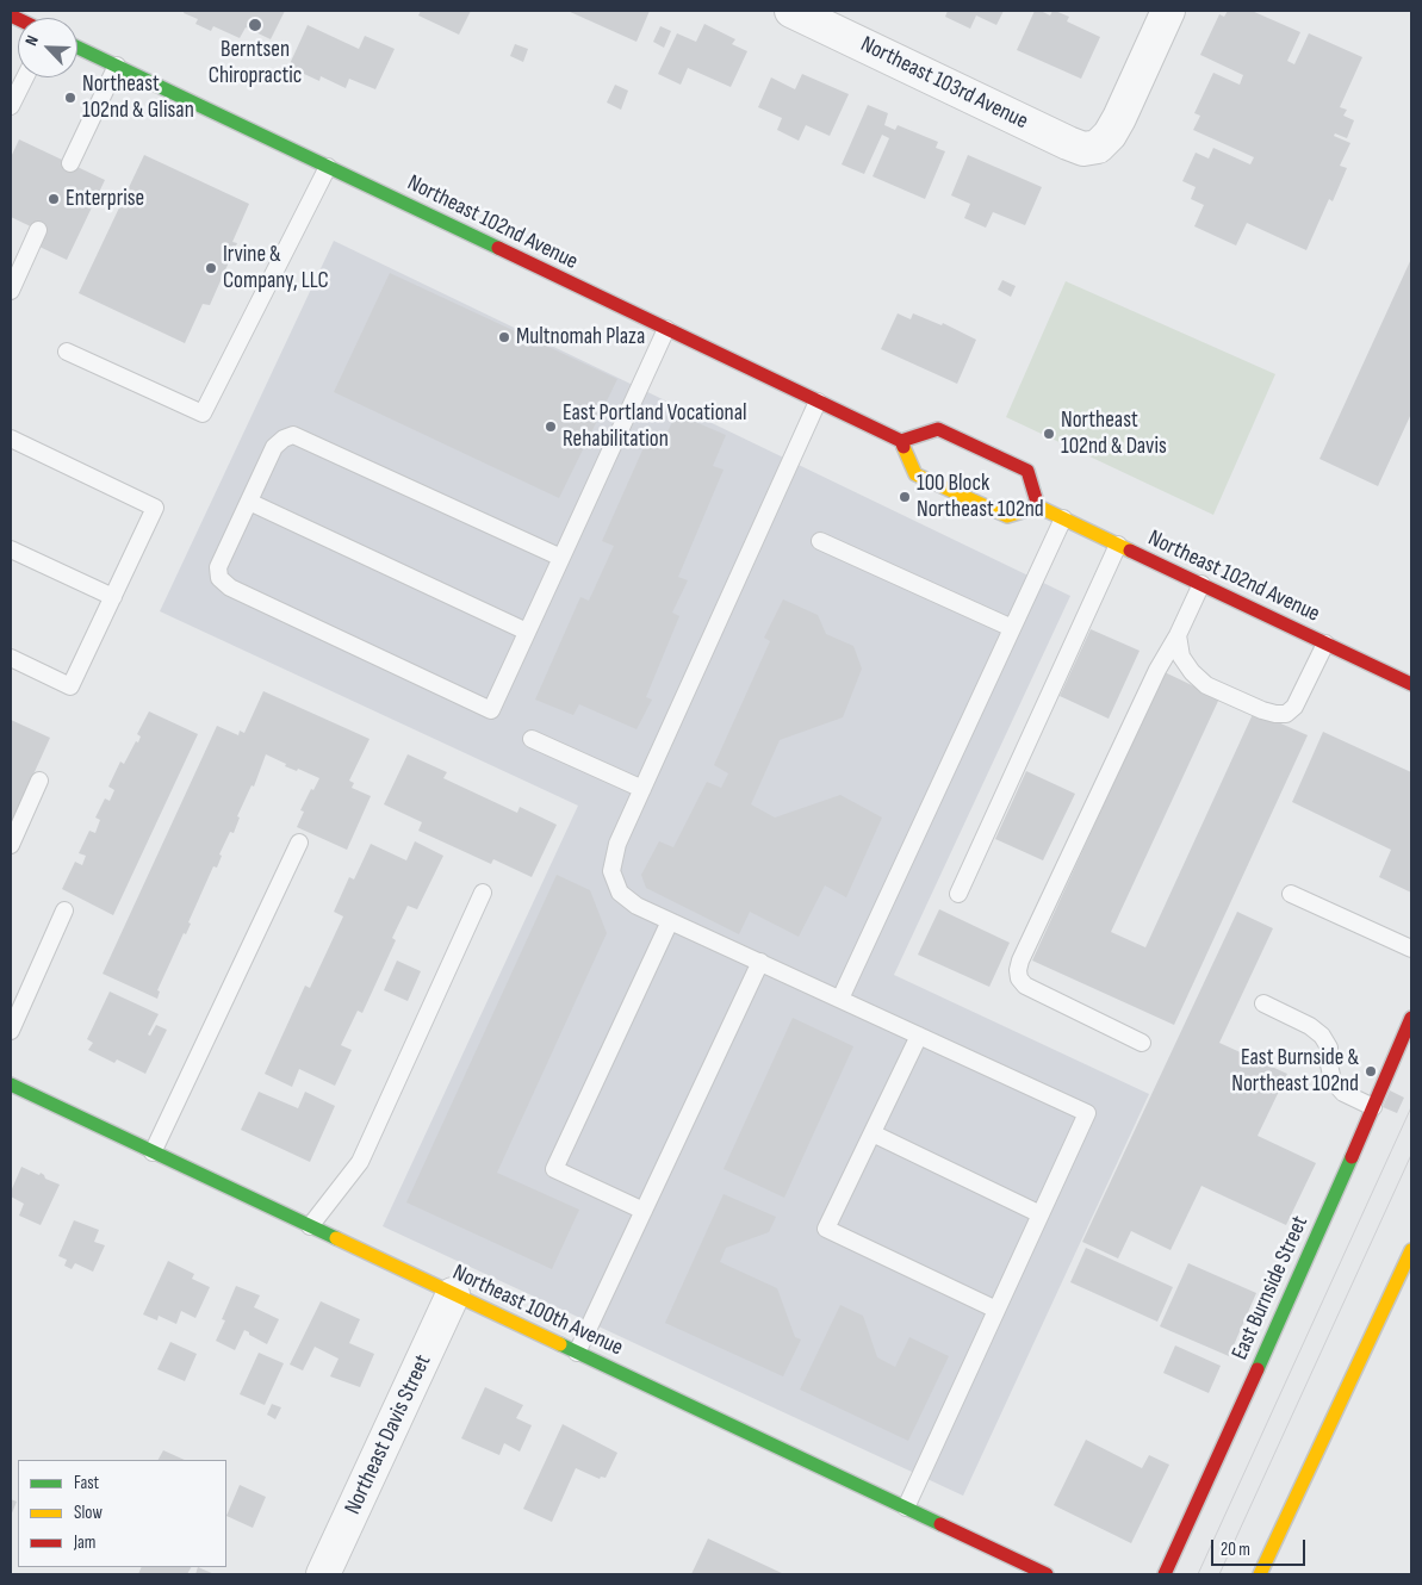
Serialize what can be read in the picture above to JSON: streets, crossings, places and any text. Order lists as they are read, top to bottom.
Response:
{
  "streets": {
    "street": [
      "Northeast 103rd Avenue",
      "Northeast 102nd Avenue",
      "East Burnside Street",
      "Northeast 100th Avenue",
      "Northeast Davis Street"
    ]
  },
  "crossings": [
    ["Northeast 100th Avenue", "Northeast Davis Street"]
  ],
  "places": [
    "Berntsen Chiropractic",
    "Northeast 102nd & Glisan",
    "Enterprise",
    "Irvine & Company, LLC",
    "Multnomah Plaza",
    "East Portland Vocational Rehabilitation",
    "Northeast 102nd & Davis",
    "100 Block Northeast 102nd",
    "East Burnside & Northeast 102nd"
  ],
  "legend": ["Fast", "Slow", "Jam"],
  "scale_bar": "20 m",
  "north": "top left"
}
